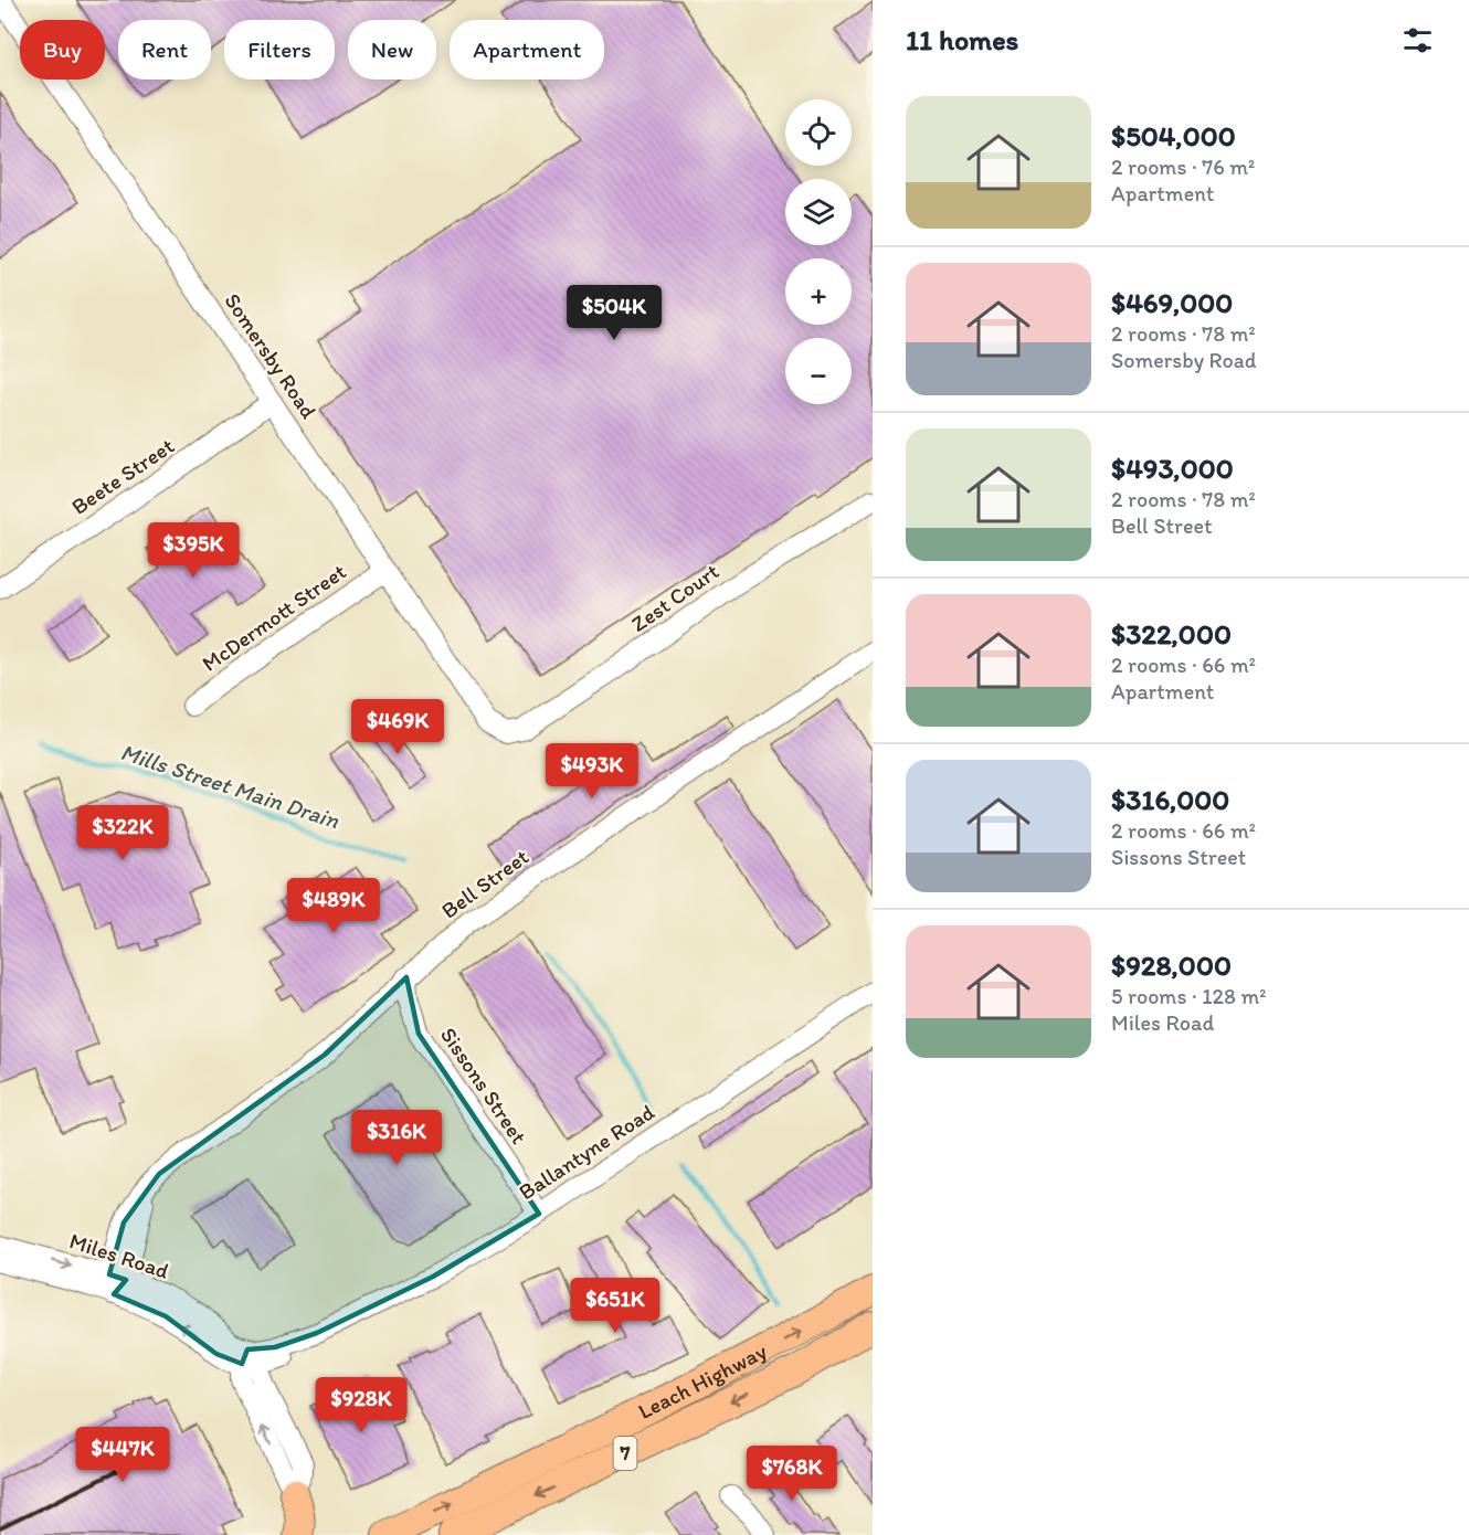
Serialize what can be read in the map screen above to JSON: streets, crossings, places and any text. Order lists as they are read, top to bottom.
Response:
{
  "streets": {
    "highway": ["Leach Highway", "7"],
    "street": [
      "Somersby Road",
      "Beete Street",
      "Zest Court",
      "McDermott Street",
      "Bell Street",
      "Sissons Street",
      "Ballantyne Road",
      "Miles Road"
    ]
  },
  "crossings": [
    ["Somersby Road", "Beete Street"],
    ["Somersby Road", "Zest Court"],
    ["Somersby Road", "McDermott Street"],
    ["Bell Street", "Sissons Street"],
    ["Bell Street", "Miles Road"],
    ["Sissons Street", "Ballantyne Road"],
    ["Ballantyne Road", "Miles Road"]
  ],
  "water": ["Mills Street Main Drain"],
  "page": {
    "heading": "11 homes",
    "chip": [
      "Buy",
      "Rent",
      "Filters",
      "New",
      "Apartment"
    ],
    "list": [
      {
        "name": "$504,000",
        "note": "2 rooms · 76 m² · Apartment"
      },
      {
        "name": "$469,000",
        "note": "2 rooms · 78 m² · Somersby Road"
      },
      {
        "name": "$493,000",
        "note": "2 rooms · 78 m² · Bell Street"
      },
      {
        "name": "$322,000",
        "note": "2 rooms · 66 m² · Apartment"
      },
      {
        "name": "$316,000",
        "note": "2 rooms · 66 m² · Sissons Street"
      },
      {
        "name": "$928,000",
        "note": "5 rooms · 128 m² · Miles Road"
      }
    ],
    "map_buttons": ["+", "−"],
    "price": [
      "$504K",
      "$395K",
      "$469K",
      "$493K",
      "$322K",
      "$489K",
      "$316K",
      "$651K",
      "$928K",
      "$447K",
      "$768K"
    ]
  }
}
